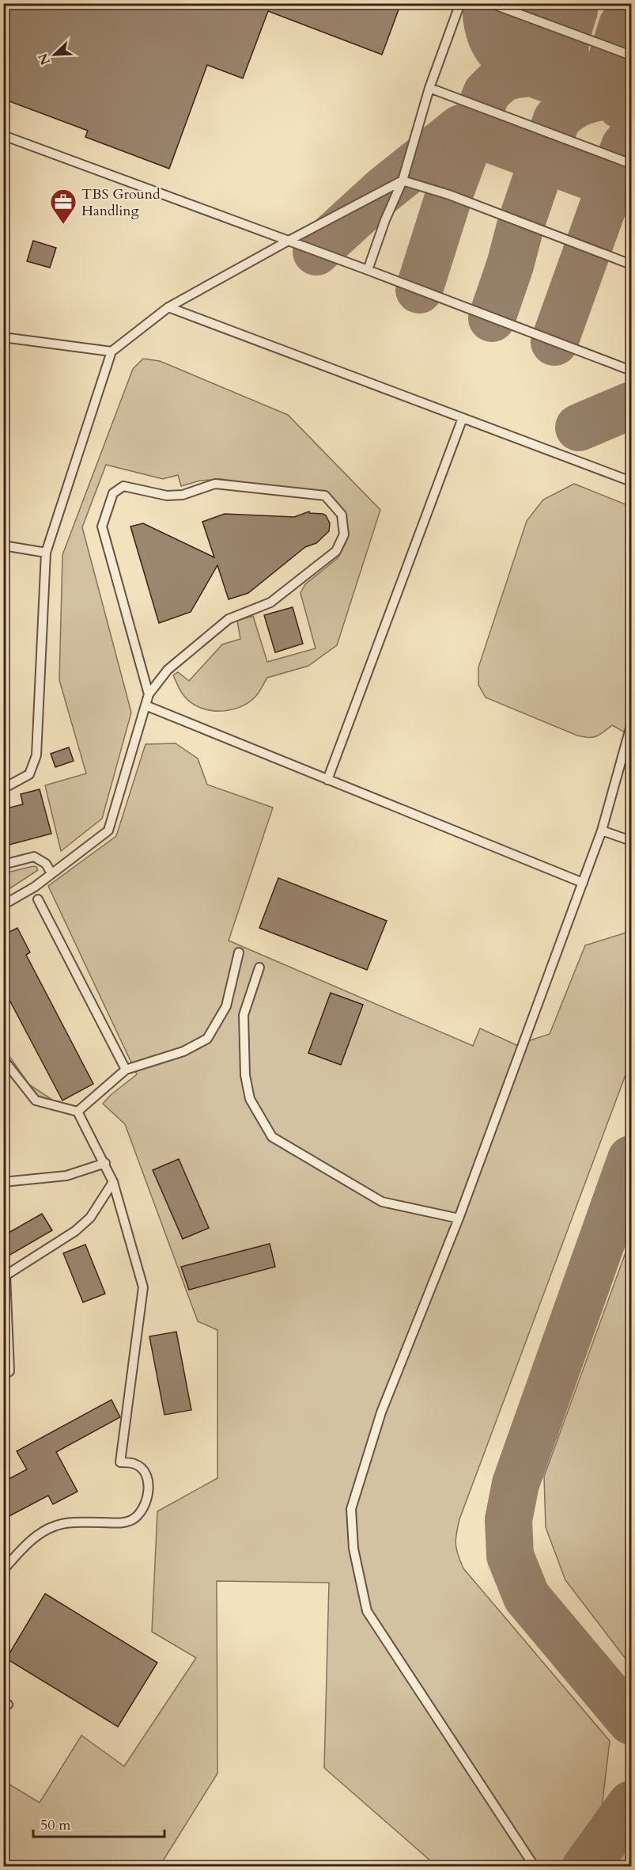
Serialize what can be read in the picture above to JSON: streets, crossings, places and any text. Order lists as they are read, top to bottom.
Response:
{
  "places": {
    "office": ["TBS Ground Handling"]
  },
  "scale_bar": "50 m",
  "north": "bottom left"
}
